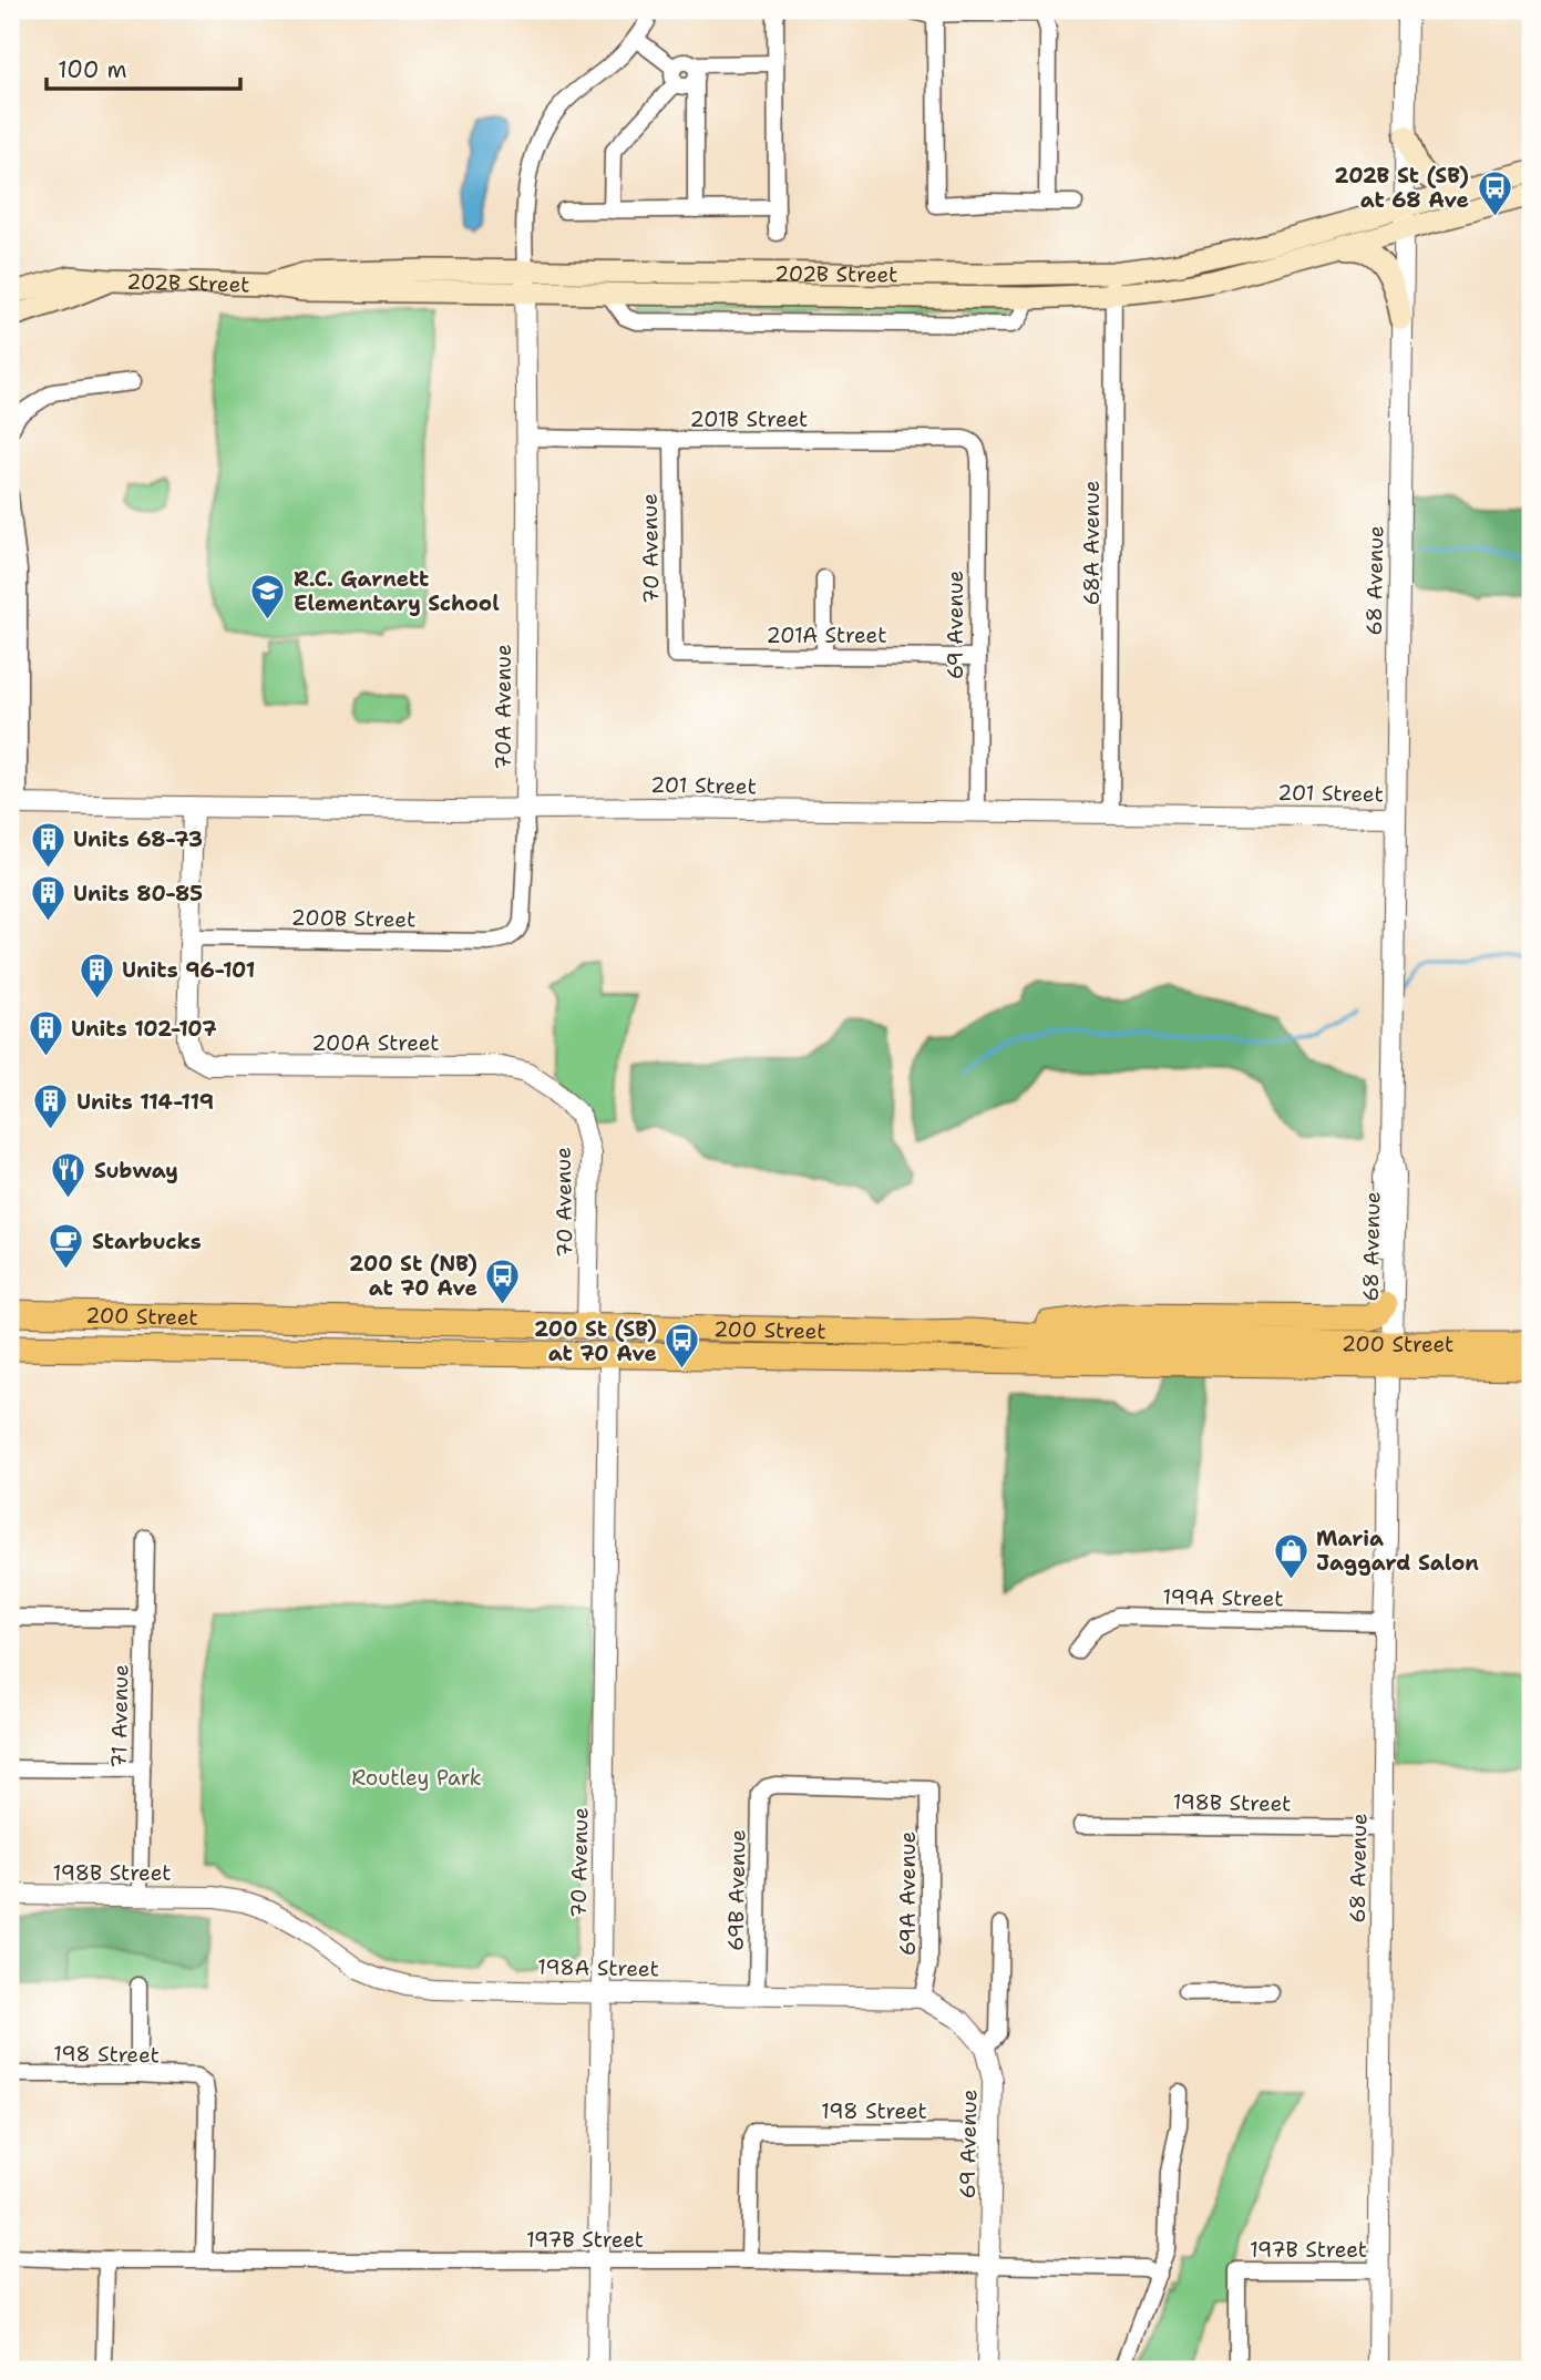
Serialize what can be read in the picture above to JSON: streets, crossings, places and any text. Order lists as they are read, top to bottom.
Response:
{
  "streets": {
    "main road": ["202B Street", "200 Street"],
    "street": [
      "201B Street",
      "68A Avenue",
      "70 Avenue",
      "68 Avenue",
      "69 Avenue",
      "201A Street",
      "70A Avenue",
      "201 Street",
      "200B Street",
      "200A Street",
      "199A Street",
      "71 Avenue",
      "198B Street",
      "69B Avenue",
      "69A Avenue",
      "198A Street",
      "198 Street",
      "197B Street"
    ]
  },
  "crossings": [
    ["202B Street", "68A Avenue"],
    ["202B Street", "68 Avenue"],
    ["202B Street", "70A Avenue"],
    ["201B Street", "70 Avenue"],
    ["201B Street", "69 Avenue"],
    ["201B Street", "70A Avenue"],
    ["68A Avenue", "201 Street"],
    ["70 Avenue", "201A Street"],
    ["70 Avenue", "200A Street"],
    ["70 Avenue", "200 Street"],
    ["70 Avenue", "198A Street"],
    ["70 Avenue", "197B Street"],
    ["68 Avenue", "201 Street"],
    ["68 Avenue", "200 Street"],
    ["68 Avenue", "199A Street"],
    ["68 Avenue", "198B Street"],
    ["68 Avenue", "197B Street"],
    ["69 Avenue", "201A Street"],
    ["69 Avenue", "201 Street"],
    ["69 Avenue", "198A Street"],
    ["69 Avenue", "198 Street"],
    ["69 Avenue", "197B Street"],
    ["70A Avenue", "201 Street"],
    ["70A Avenue", "200B Street"],
    ["200B Street", "200A Street"],
    ["71 Avenue", "198B Street"],
    ["198B Street", "198A Street"],
    ["69B Avenue", "69A Avenue"],
    ["69B Avenue", "198A Street"],
    ["69A Avenue", "198A Street"],
    ["198 Street", "197B Street"]
  ],
  "parks": ["Routley Park"],
  "places": {
    "bus stop": ["202B St (SB) at 68 Ave", "200 St (NB) at 70 Ave", "200 St (SB) at 70 Ave"],
    "school or university": ["R.C. Garnett Elementary School"],
    "building": [
      "Units 68-73",
      "Units 80-85",
      "Units 96-101",
      "Units 102-107",
      "Units 114-119"
    ],
    "restaurant": ["Subway"],
    "cafe": ["Starbucks"],
    "shop": ["Maria Jaggard Salon"]
  },
  "scale_bar": "100 m"
}
